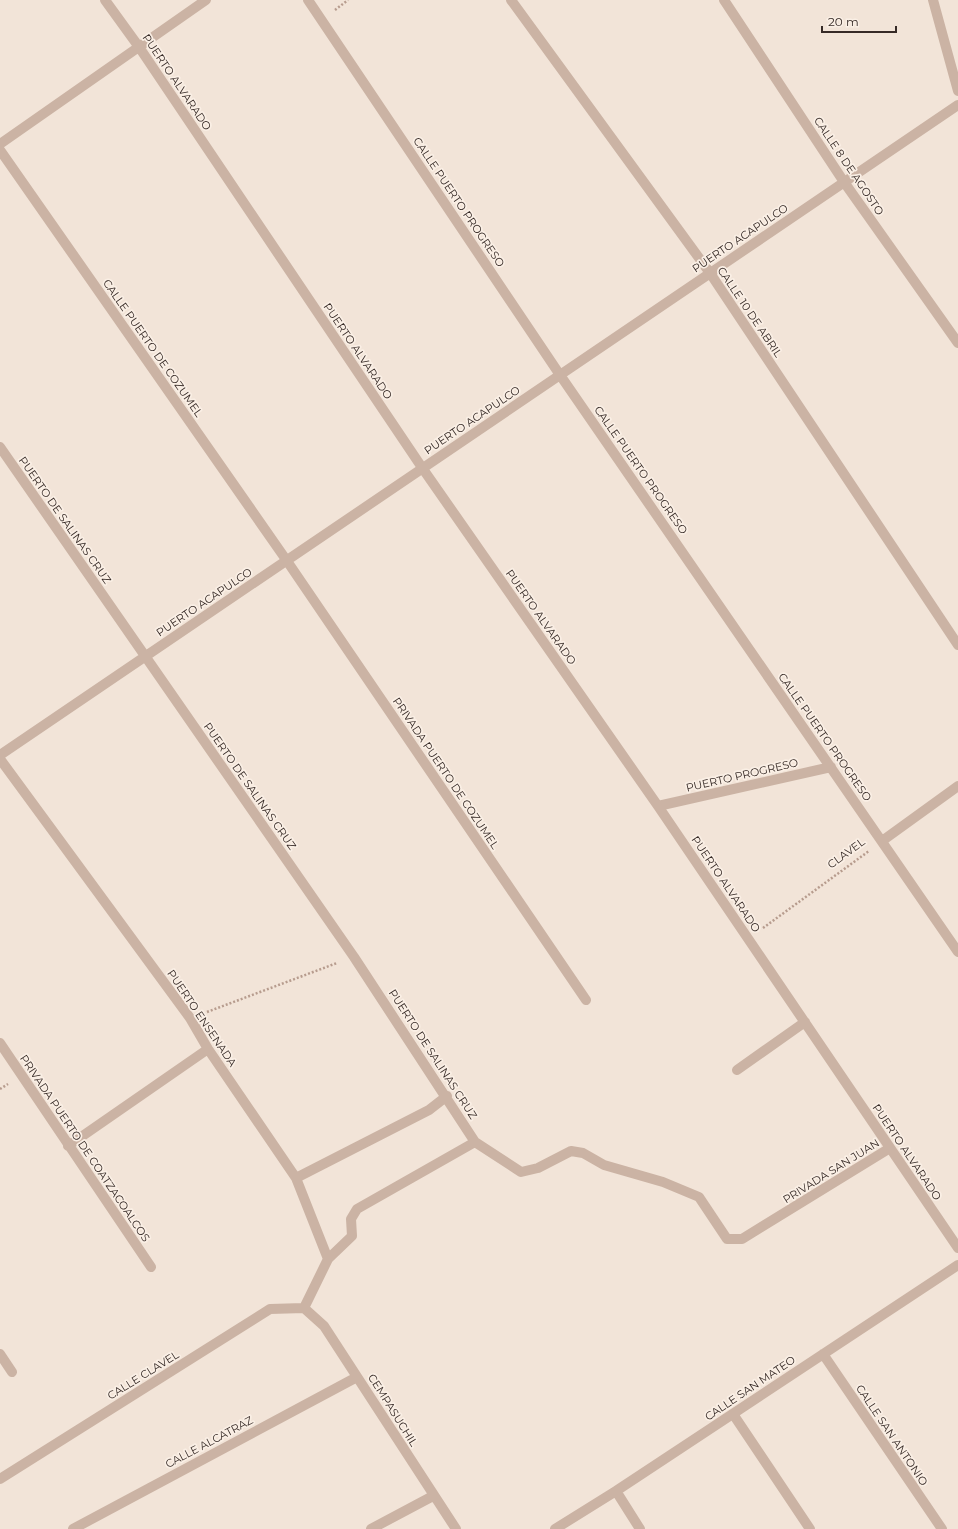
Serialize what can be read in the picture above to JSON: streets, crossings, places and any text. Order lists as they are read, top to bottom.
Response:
{
  "streets": {
    "street": [
      "PUERTO ALVARADO",
      "CALLE 8 DE AGOSTO",
      "CALLE PUERTO PROGRESO",
      "PUERTO ACAPULCO",
      "CALLE 10 DE ABRIL",
      "CALLE PUERTO DE COZUMEL",
      "PUERTO DE SALINAS CRUZ",
      "PRIVADA PUERTO DE COZUMEL",
      "PUERTO PROGRESO",
      "CLAVEL",
      "PUERTO ENSENADA",
      "PRIVADA PUERTO DE COATZACOALCOS",
      "PRIVADA SAN JUAN",
      "CALLE CLAVEL",
      "CALLE SAN MATEO",
      "CEMPASUCHIL",
      "CALLE SAN ANTONIO",
      "CALLE ALCATRAZ"
    ]
  },
  "crossings": [
    ["PUERTO ALVARADO", "PUERTO ACAPULCO"],
    ["PUERTO ALVARADO", "PUERTO PROGRESO"],
    ["PUERTO ALVARADO", "CLAVEL"],
    ["PUERTO ALVARADO", "PRIVADA SAN JUAN"],
    ["CALLE 8 DE AGOSTO", "PUERTO ACAPULCO"],
    ["CALLE PUERTO PROGRESO", "PUERTO ACAPULCO"],
    ["CALLE PUERTO PROGRESO", "PUERTO PROGRESO"],
    ["CALLE PUERTO PROGRESO", "CLAVEL"],
    ["PUERTO ACAPULCO", "CALLE 10 DE ABRIL"],
    ["PUERTO ACAPULCO", "CALLE PUERTO DE COZUMEL"],
    ["PUERTO ACAPULCO", "PUERTO DE SALINAS CRUZ"],
    ["PUERTO ACAPULCO", "PRIVADA PUERTO DE COZUMEL"],
    ["CALLE PUERTO DE COZUMEL", "PRIVADA PUERTO DE COZUMEL"],
    ["PUERTO DE SALINAS CRUZ", "PRIVADA SAN JUAN"],
    ["CALLE CLAVEL", "CEMPASUCHIL"],
    ["CALLE SAN MATEO", "CALLE SAN ANTONIO"],
    ["CEMPASUCHIL", "CALLE ALCATRAZ"]
  ],
  "scale_bar": "20 m"
}
